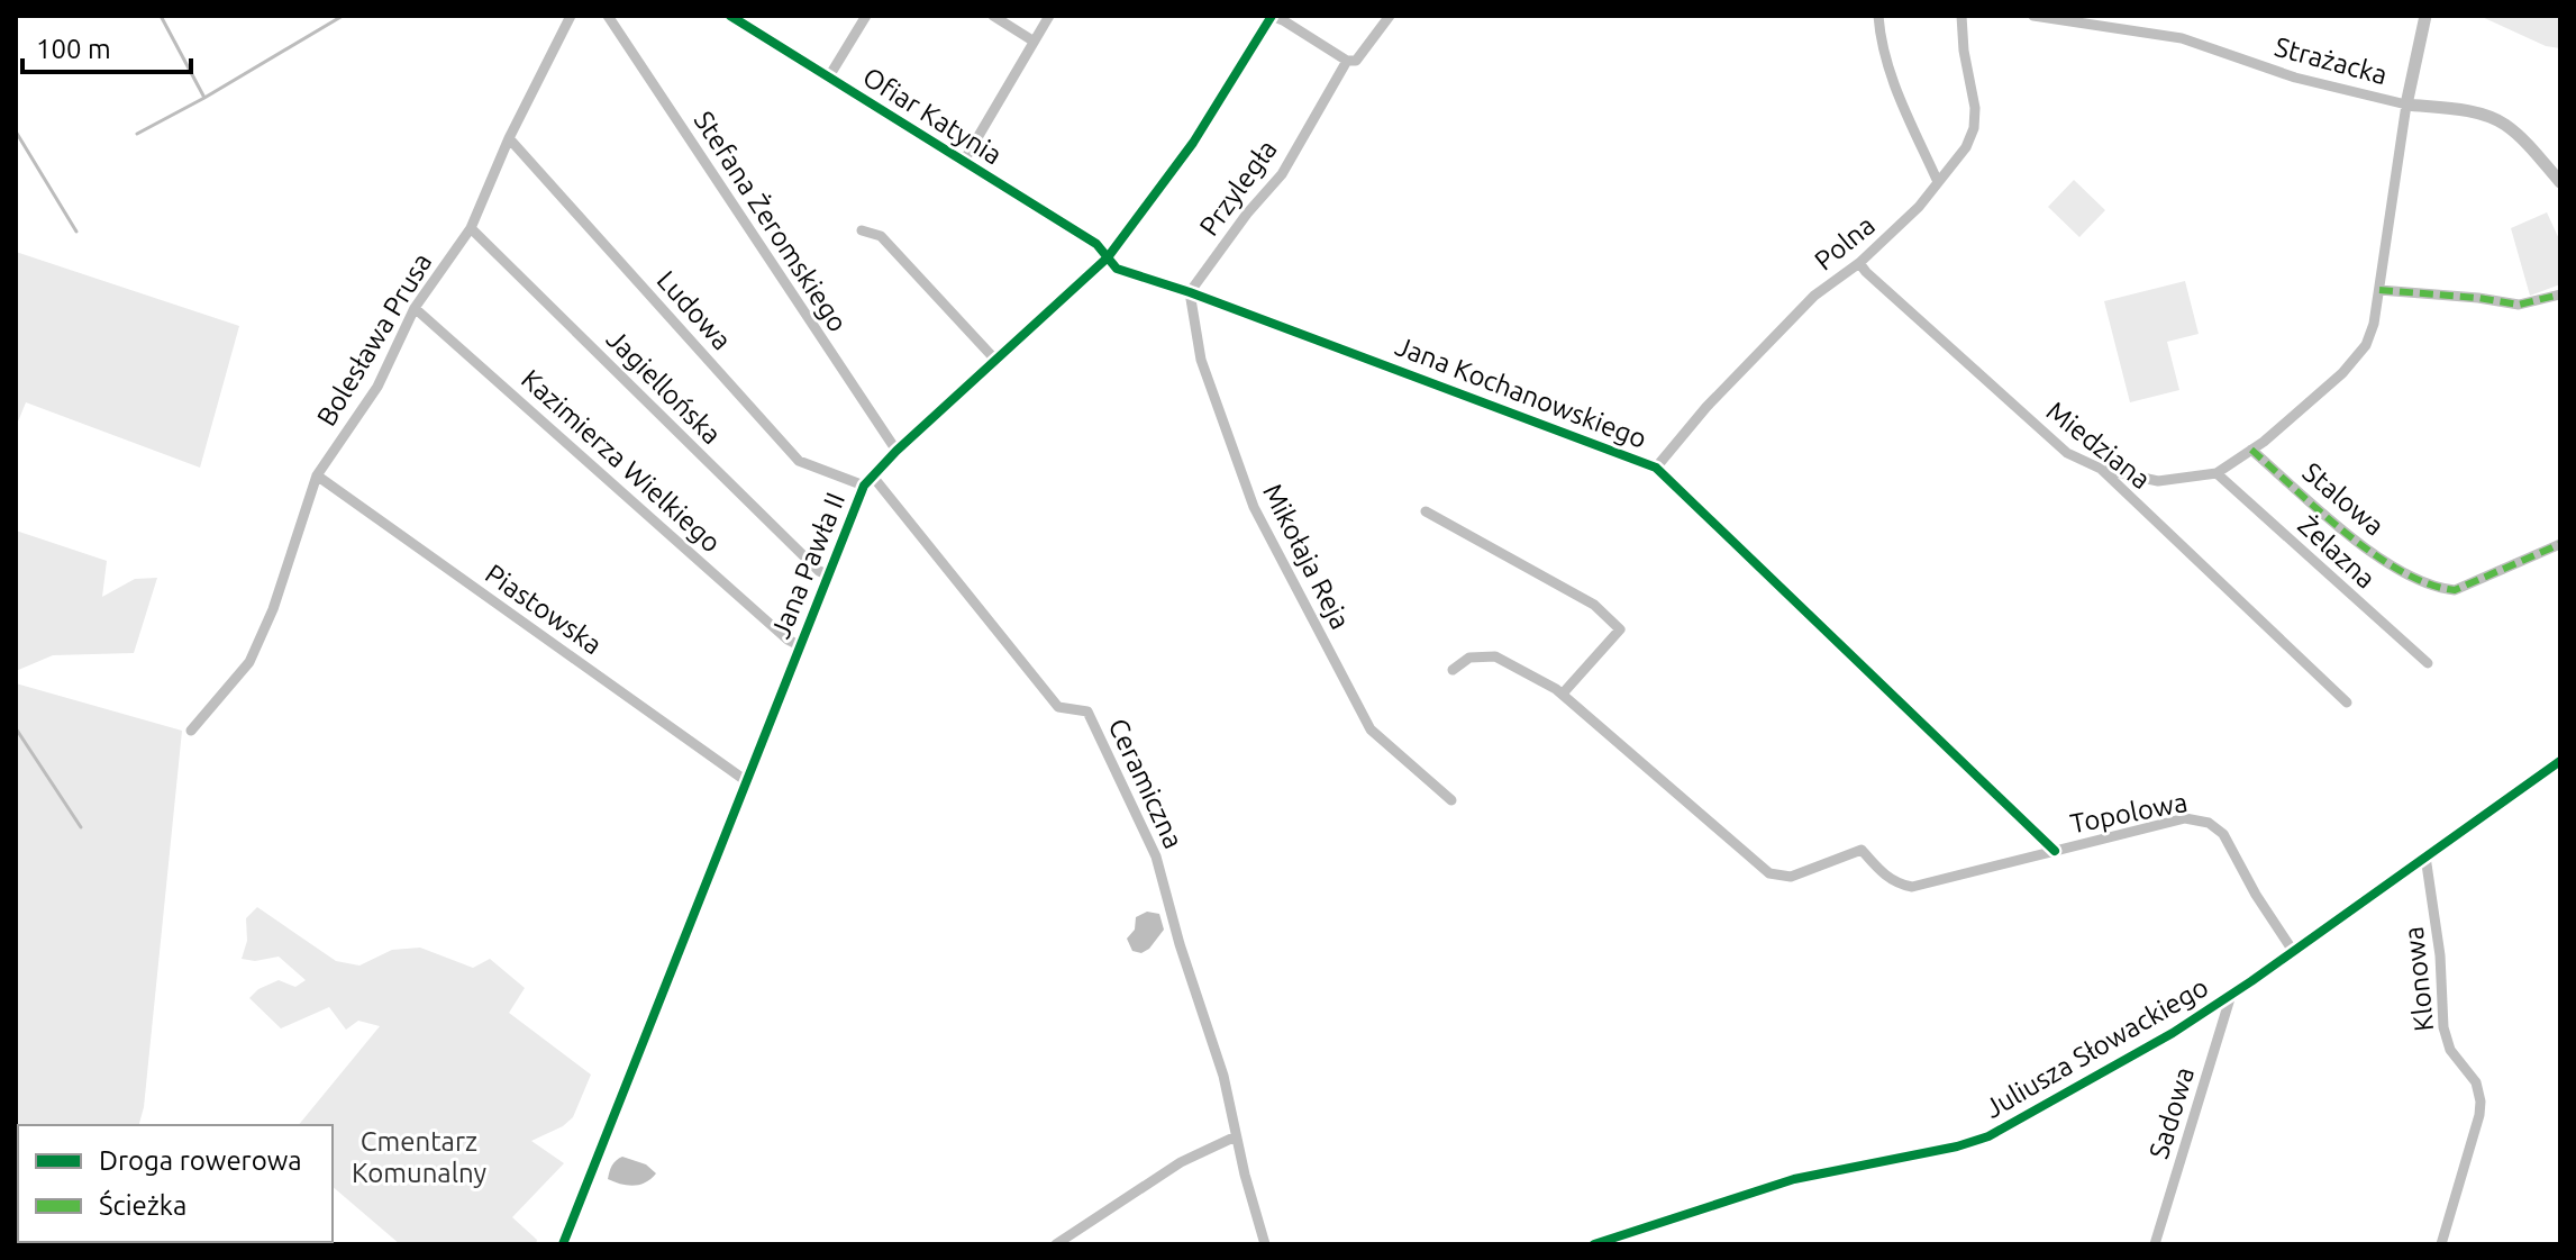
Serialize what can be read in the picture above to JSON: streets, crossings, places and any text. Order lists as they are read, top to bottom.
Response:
{
  "streets": {
    "street": [
      "Strażacka",
      "Ofiar Katynia",
      "Przyległa",
      "Stefana Żeromskiego",
      "Polna",
      "Ludowa",
      "Bolesława Prusa",
      "Jagiellońska",
      "Jana Kochanowskiego",
      "Miedziana",
      "Kazimierza Wielkiego",
      "Stalowa",
      "Żelazna",
      "Mikołaja Reja",
      "Jana Pawła II",
      "Piastowska",
      "Ceramiczna",
      "Topolowa",
      "Klonowa",
      "Juliusza Słowackiego",
      "Sadowa"
    ]
  },
  "crossings": [
    ["Ofiar Katynia", "Jana Kochanowskiego"],
    ["Ofiar Katynia", "Jana Pawła II"],
    ["Przyległa", "Jana Kochanowskiego"],
    ["Przyległa", "Mikołaja Reja"],
    ["Stefana Żeromskiego", "Jana Pawła II"],
    ["Polna", "Jana Kochanowskiego"],
    ["Polna", "Miedziana"],
    ["Ludowa", "Bolesława Prusa"],
    ["Ludowa", "Jana Pawła II"],
    ["Ludowa", "Ceramiczna"],
    ["Bolesława Prusa", "Jagiellońska"],
    ["Bolesława Prusa", "Kazimierza Wielkiego"],
    ["Bolesława Prusa", "Piastowska"],
    ["Jagiellońska", "Jana Pawła II"],
    ["Jana Kochanowskiego", "Mikołaja Reja"],
    ["Jana Kochanowskiego", "Jana Pawła II"],
    ["Jana Kochanowskiego", "Topolowa"],
    ["Kazimierza Wielkiego", "Jana Pawła II"],
    ["Jana Pawła II", "Piastowska"],
    ["Jana Pawła II", "Ceramiczna"],
    ["Topolowa", "Juliusza Słowackiego"],
    ["Klonowa", "Juliusza Słowackiego"],
    ["Juliusza Słowackiego", "Sadowa"]
  ],
  "parks": ["Cmentarz Komunalny"],
  "legend": ["Droga rowerowa", "Ścieżka"],
  "scale_bar": "100 m"
}
